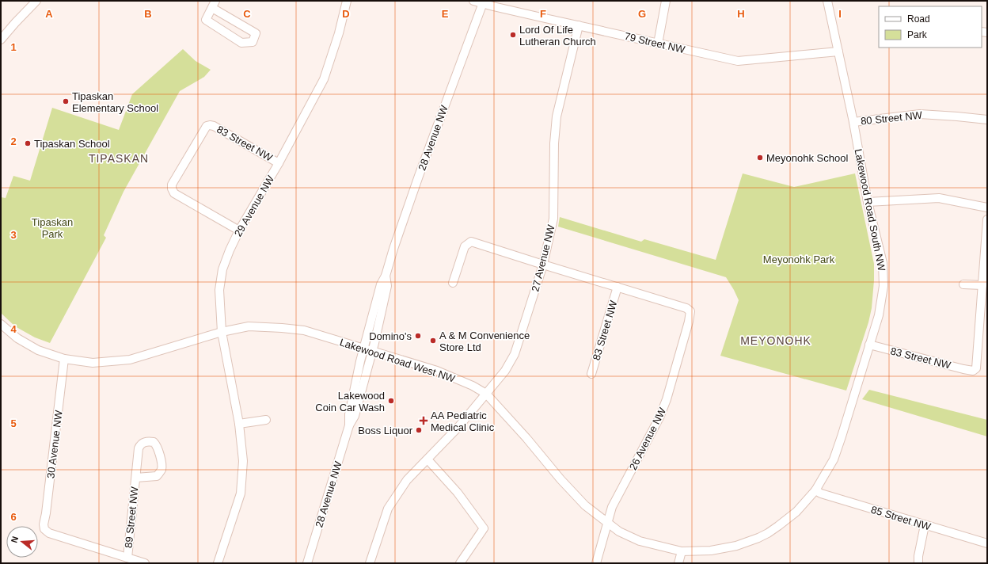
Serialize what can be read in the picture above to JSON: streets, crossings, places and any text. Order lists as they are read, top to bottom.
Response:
{
  "streets": {
    "street": [
      "79 Street NW",
      "80 Street NW",
      "28 Avenue NW",
      "83 Street NW",
      "29 Avenue NW",
      "Lakewood Road South NW",
      "27 Avenue NW",
      "Lakewood Road West NW",
      "26 Avenue NW",
      "30 Avenue NW",
      "89 Street NW",
      "85 Street NW"
    ]
  },
  "crossings": [
    ["79 Street NW", "28 Avenue NW"],
    ["79 Street NW", "Lakewood Road South NW"],
    ["79 Street NW", "27 Avenue NW"],
    ["80 Street NW", "Lakewood Road South NW"],
    ["28 Avenue NW", "Lakewood Road West NW"],
    ["83 Street NW", "29 Avenue NW"],
    ["83 Street NW", "Lakewood Road South NW"],
    ["83 Street NW", "27 Avenue NW"],
    ["83 Street NW", "26 Avenue NW"],
    ["29 Avenue NW", "Lakewood Road West NW"],
    ["Lakewood Road South NW", "Lakewood Road West NW"],
    ["Lakewood Road South NW", "85 Street NW"],
    ["27 Avenue NW", "Lakewood Road West NW"],
    ["Lakewood Road West NW", "26 Avenue NW"],
    ["Lakewood Road West NW", "30 Avenue NW"],
    ["30 Avenue NW", "89 Street NW"]
  ],
  "districts": ["TIPASKAN", "MEYONOHK"],
  "parks": ["Tipaskan Park", "Meyonohk Park"],
  "places": {
    "other": [
      "Lord Of Life Lutheran Church",
      "Tipaskan Elementary School",
      "Tipaskan School",
      "Meyonohk School",
      "Domino's",
      "A & M Convenience Store Ltd",
      "Lakewood Coin Car Wash",
      "Boss Liquor"
    ],
    "health": ["AA Pediatric Medical Clinic"]
  },
  "legend": ["Road", "Park"],
  "north": "left",
  "grid": {
    "columns": [
      "A",
      "B",
      "C",
      "D",
      "E",
      "F",
      "G",
      "H",
      "I"
    ],
    "rows": [
      "1",
      "2",
      "3",
      "4",
      "5",
      "6"
    ]
  }
}
